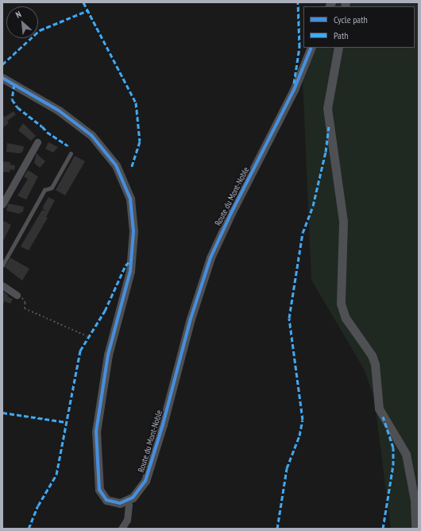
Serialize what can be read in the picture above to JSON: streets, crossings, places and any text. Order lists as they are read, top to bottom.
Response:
{
  "streets": {
    "street": ["Route du Mont-Noble"]
  },
  "legend": ["Cycle path", "Path"],
  "north": "top left"
}
